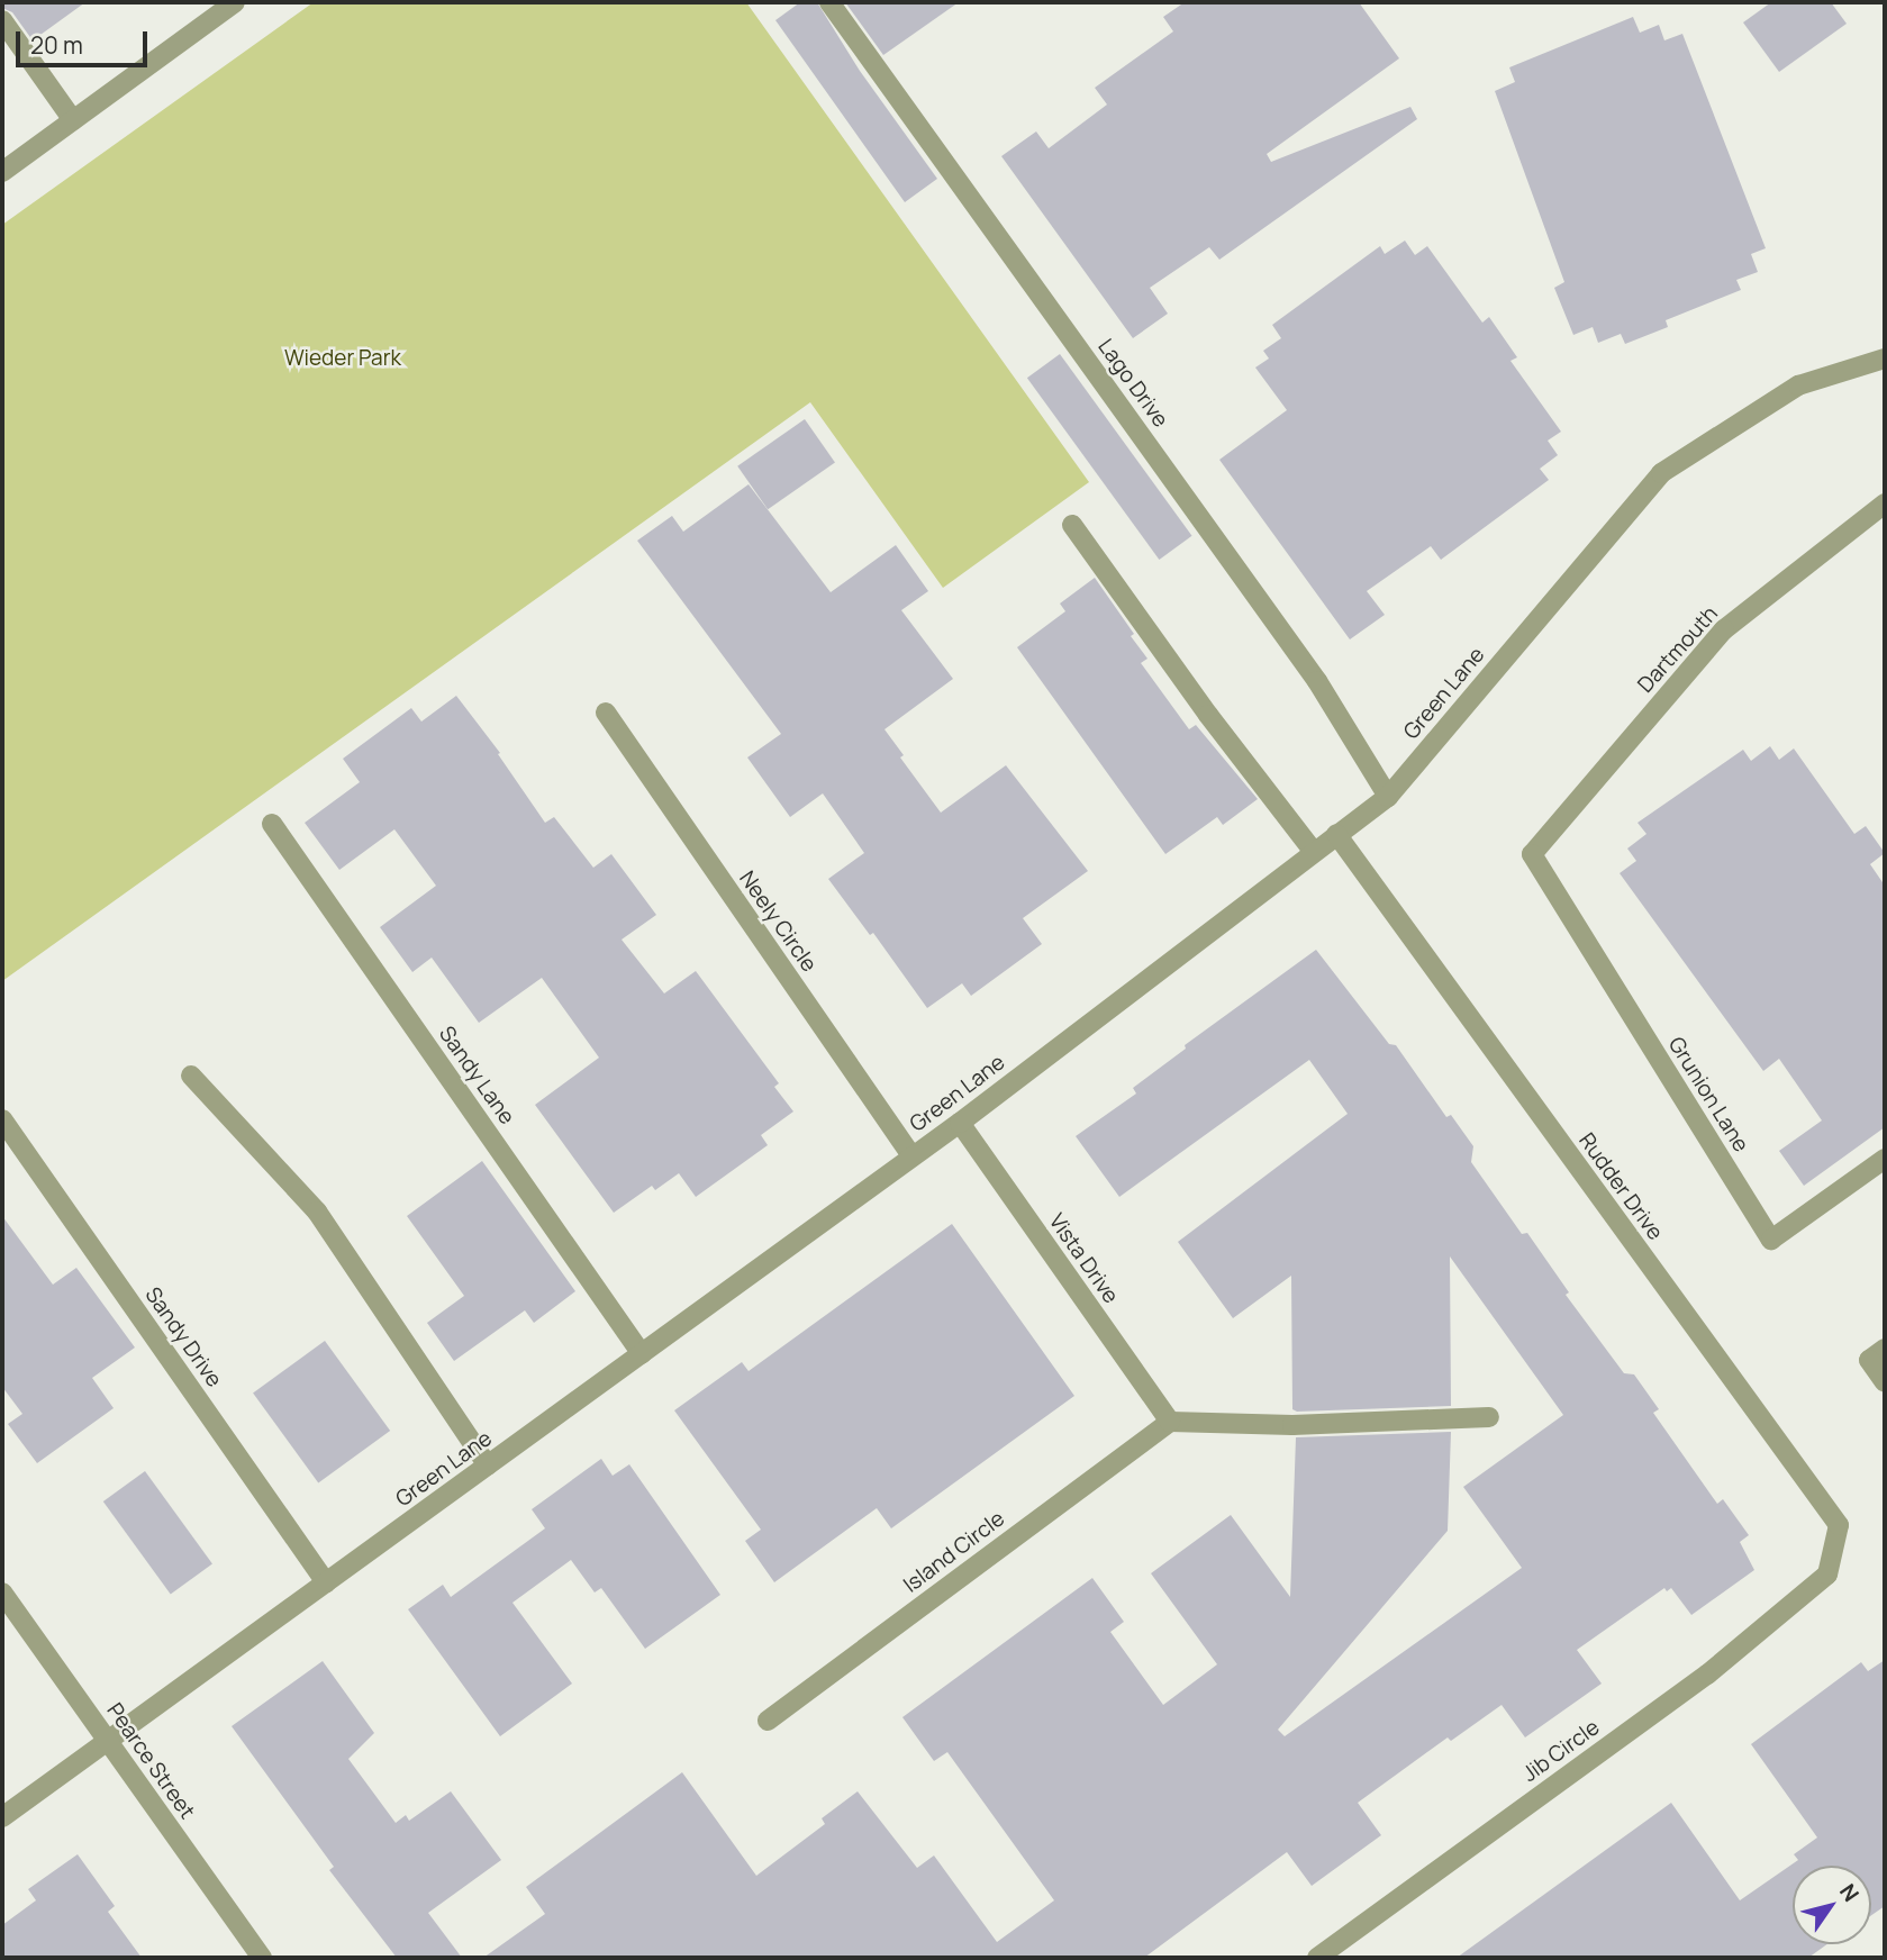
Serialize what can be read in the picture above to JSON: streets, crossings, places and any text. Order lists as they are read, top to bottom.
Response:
{
  "streets": {
    "street": [
      "Lago Drive",
      "Dartmouth",
      "Green Lane",
      "Neely Circle",
      "Sandy Lane",
      "Grunion Lane",
      "Rudder Drive",
      "Vista Drive",
      "Sandy Drive",
      "Island Circle",
      "Jib Circle",
      "Pearce Street"
    ]
  },
  "crossings": [
    ["Lago Drive", "Green Lane"],
    ["Dartmouth", "Grunion Lane"],
    ["Green Lane", "Neely Circle"],
    ["Green Lane", "Sandy Lane"],
    ["Green Lane", "Rudder Drive"],
    ["Green Lane", "Vista Drive"],
    ["Green Lane", "Sandy Drive"],
    ["Green Lane", "Pearce Street"],
    ["Rudder Drive", "Jib Circle"],
    ["Vista Drive", "Island Circle"]
  ],
  "parks": ["Wieder Park"],
  "scale_bar": "20 m",
  "north": "top right"
}
